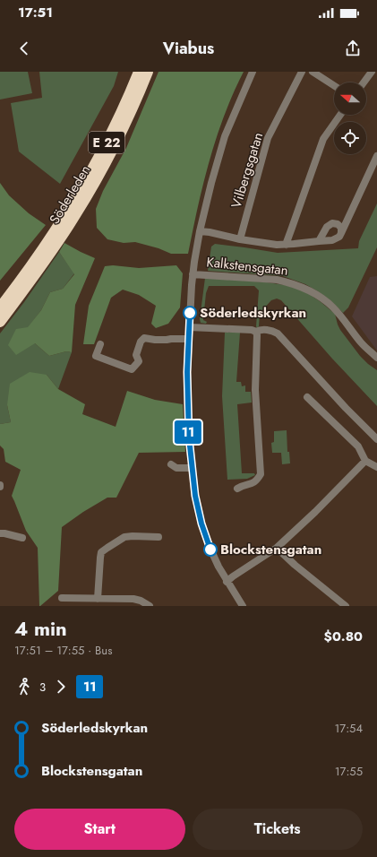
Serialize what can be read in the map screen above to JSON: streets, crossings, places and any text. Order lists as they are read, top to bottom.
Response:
{
  "streets": {
    "highway": ["E 22", "Söderleden"],
    "street": ["Vilbergsgatan", "Kalkstensgatan"]
  },
  "places": ["Söderledskyrkan", "Blockstensgatan"],
  "lines": ["bus line 11"],
  "north": "left",
  "page": {
    "status": "17:51",
    "header": "Viabus",
    "on_map": "11",
    "heading": ["4 min", "17:51 – 17:55 · Bus", "$0.80"],
    "legs": ["3", "11"],
    "list": [
      {
        "name": "Söderledskyrkan",
        "value": "17:54"
      },
      {
        "name": "Blockstensgatan",
        "value": "17:55"
      }
    ],
    "buttons": ["Start", "Tickets"]
  }
}
